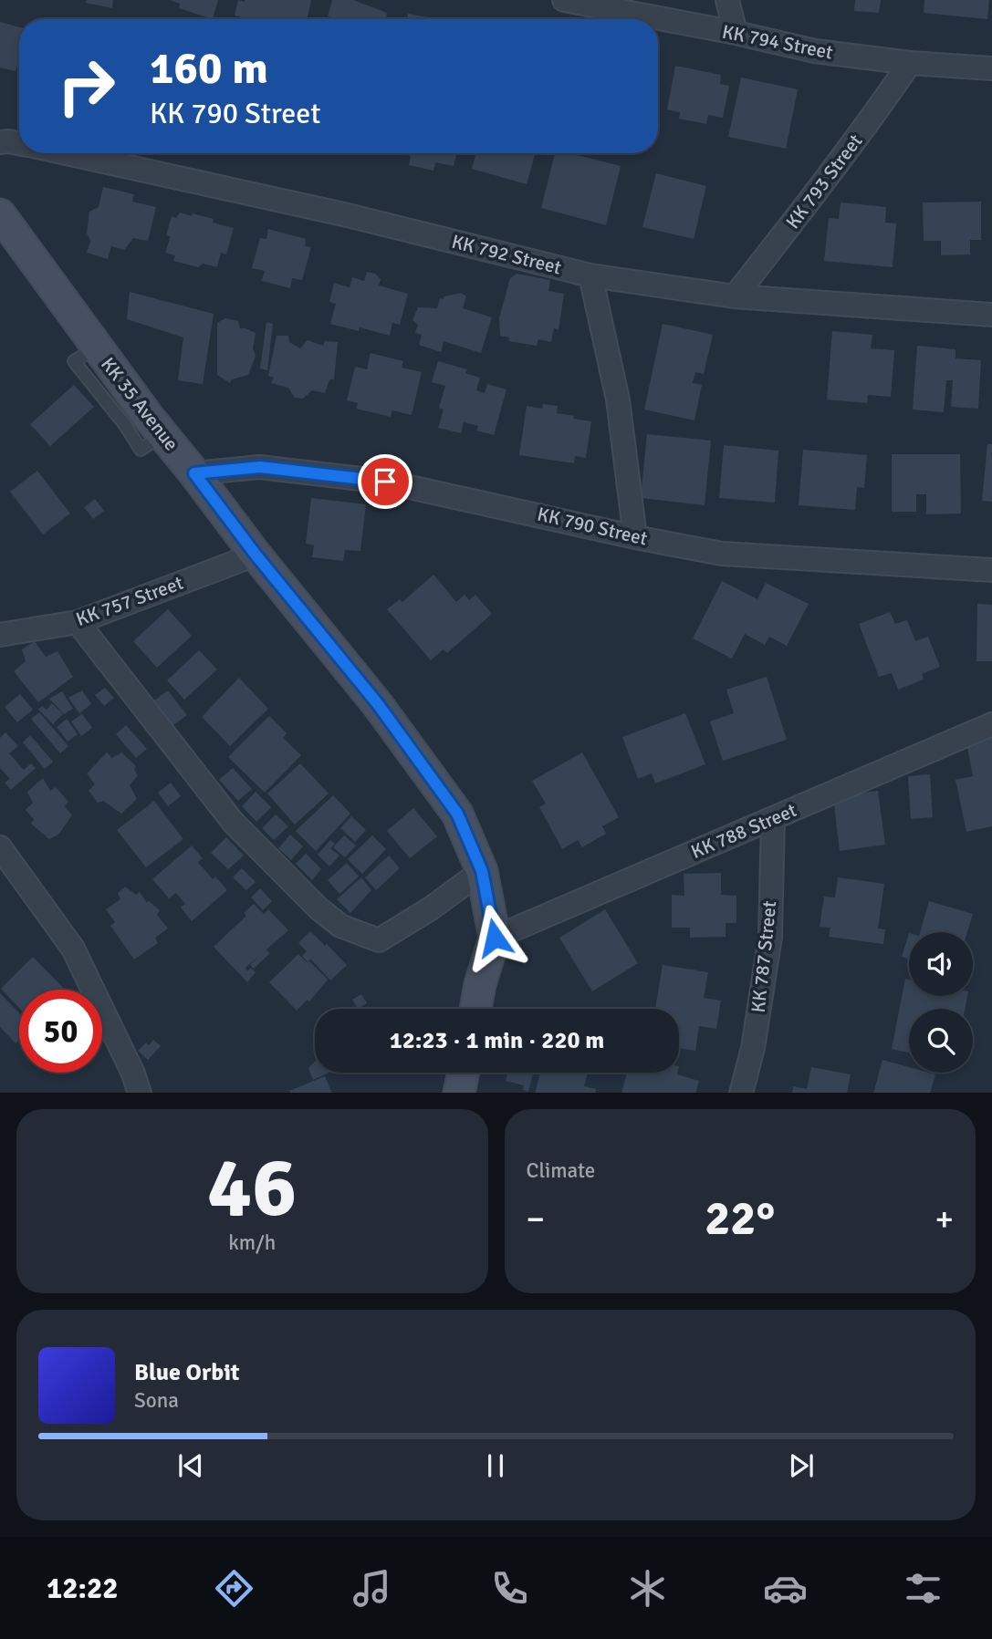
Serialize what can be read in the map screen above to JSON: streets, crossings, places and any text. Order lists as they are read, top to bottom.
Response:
{
  "streets": {
    "main road": ["KK 35 Avenue"],
    "street": [
      "KK 794 Street",
      "KK 793 Street",
      "KK 792 Street",
      "KK 790 Street",
      "KK 757 Street",
      "KK 788 Street",
      "KK 787 Street"
    ]
  },
  "crossings": [
    ["KK 794 Street", "KK 793 Street"],
    ["KK 793 Street", "KK 792 Street"],
    ["KK 35 Avenue", "KK 790 Street"],
    ["KK 35 Avenue", "KK 757 Street"],
    ["KK 35 Avenue", "KK 788 Street"],
    ["KK 788 Street", "KK 787 Street"]
  ],
  "page": {
    "turn": ["160 m", "KK 790 Street"],
    "limit": "50",
    "trip": "12:23 · 1 min · 220 m",
    "tile": [
      ["46", "km/h"],
      "Climate"
    ],
    "heat": ["−", "22°", "+"],
    "song": ["Blue Orbit", "Sona"],
    "tabs": "12:22"
  }
}
